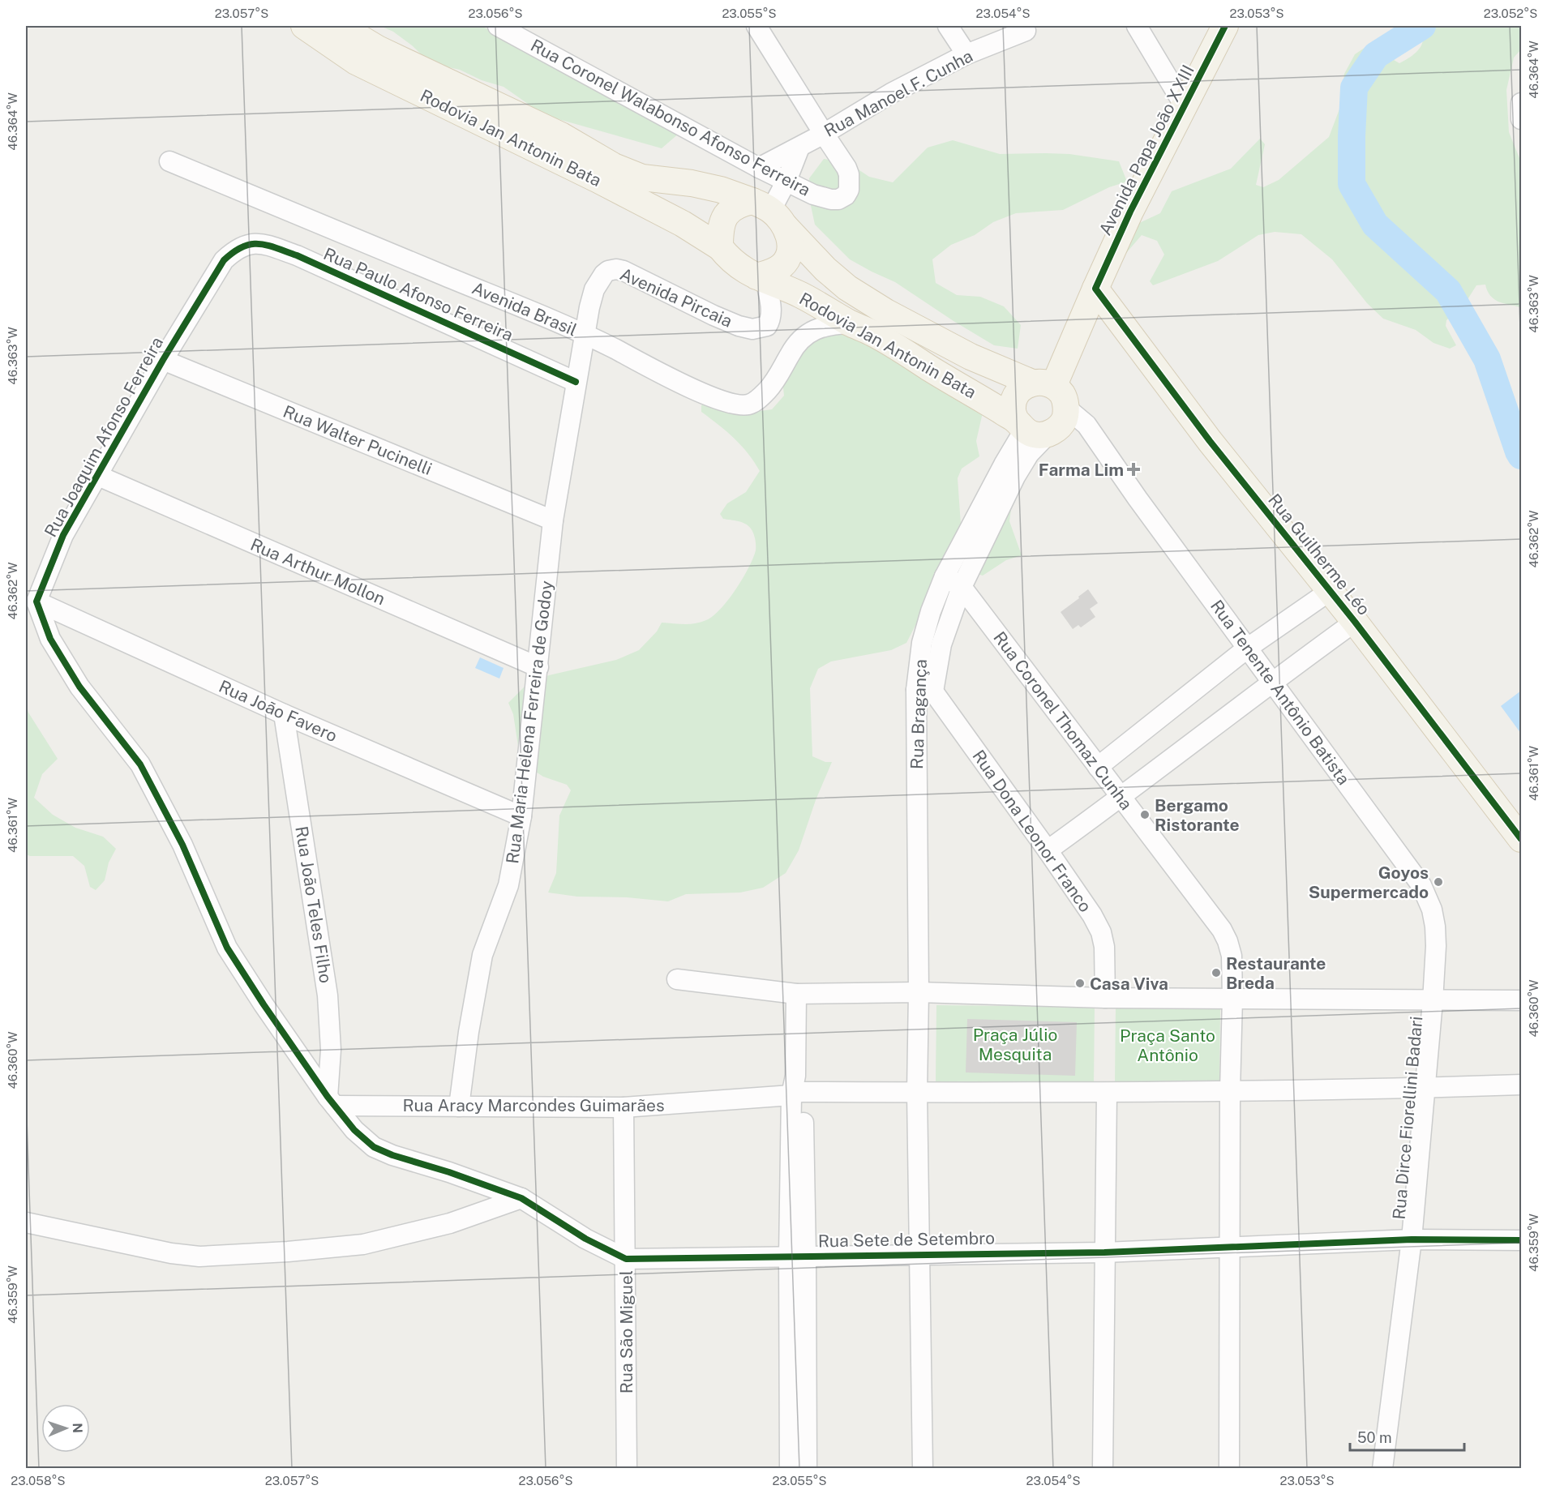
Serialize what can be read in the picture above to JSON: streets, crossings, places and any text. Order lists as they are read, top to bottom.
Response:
{
  "streets": {
    "main road": ["Rodovia Jan Antonin Bata", "Avenida Papa João XXIII", "Rua Guilherme Léo"],
    "street": [
      "Rua Manoel F. Cunha",
      "Rua Coronel Walabonso Afonso Ferreira",
      "Rua Paulo Afonso Ferreira",
      "Avenida Pircaia",
      "Avenida Brasil",
      "Rua Joaquim Afonso Ferreira",
      "Rua Walter Pucinelli",
      "Rua Arthur Mollon",
      "Rua Tenente Antônio Batista",
      "Rua João Favero",
      "Rua Bragança",
      "Rua Coronel Thomaz Cunha",
      "Rua Maria Helena Ferreira de Godoy",
      "Rua Dona Leonor Franco",
      "Rua João Teles Filho",
      "Rua Aracy Marcondes Guimarães",
      "Rua Dirce Fiorellini Badari",
      "Rua Sete de Setembro",
      "Rua São Miguel"
    ]
  },
  "crossings": [
    ["Rua Manoel F. Cunha", "Rua Coronel Walabonso Afonso Ferreira"],
    ["Rodovia Jan Antonin Bata", "Avenida Papa João XXIII"],
    ["Rodovia Jan Antonin Bata", "Avenida Pircaia"],
    ["Rodovia Jan Antonin Bata", "Avenida Brasil"],
    ["Rodovia Jan Antonin Bata", "Rua Tenente Antônio Batista"],
    ["Rodovia Jan Antonin Bata", "Rua Bragança"],
    ["Avenida Papa João XXIII", "Rua Guilherme Léo"],
    ["Avenida Papa João XXIII", "Rua Tenente Antônio Batista"],
    ["Avenida Papa João XXIII", "Rua Bragança"],
    ["Rua Paulo Afonso Ferreira", "Rua Joaquim Afonso Ferreira"],
    ["Rua Paulo Afonso Ferreira", "Rua Maria Helena Ferreira de Godoy"],
    ["Avenida Pircaia", "Avenida Brasil"],
    ["Avenida Pircaia", "Rua Maria Helena Ferreira de Godoy"],
    ["Avenida Brasil", "Rua Maria Helena Ferreira de Godoy"],
    ["Rua Joaquim Afonso Ferreira", "Rua Walter Pucinelli"],
    ["Rua Joaquim Afonso Ferreira", "Rua Arthur Mollon"],
    ["Rua Joaquim Afonso Ferreira", "Rua João Favero"],
    ["Rua Walter Pucinelli", "Rua Maria Helena Ferreira de Godoy"],
    ["Rua Arthur Mollon", "Rua Maria Helena Ferreira de Godoy"],
    ["Rua Tenente Antônio Batista", "Rua Bragança"],
    ["Rua Tenente Antônio Batista", "Rua Dirce Fiorellini Badari"],
    ["Rua João Favero", "Rua Maria Helena Ferreira de Godoy"],
    ["Rua João Favero", "Rua João Teles Filho"],
    ["Rua Bragança", "Rua Coronel Thomaz Cunha"],
    ["Rua Bragança", "Rua Dona Leonor Franco"],
    ["Rua Maria Helena Ferreira de Godoy", "Rua Aracy Marcondes Guimarães"],
    ["Rua João Teles Filho", "Rua Aracy Marcondes Guimarães"],
    ["Rua João Teles Filho", "Rua Sete de Setembro"],
    ["Rua Aracy Marcondes Guimarães", "Rua Sete de Setembro"],
    ["Rua Aracy Marcondes Guimarães", "Rua São Miguel"],
    ["Rua Dirce Fiorellini Badari", "Rua Sete de Setembro"],
    ["Rua Sete de Setembro", "Rua São Miguel"]
  ],
  "parks": ["Praça Júlio Mesquita", "Praça Santo Antônio"],
  "places": {
    "health": ["Farma Lim"],
    "other": [
      "Bergamo Ristorante",
      "Goyos Supermercado",
      "Restaurante Breda",
      "Casa Viva"
    ]
  },
  "scale_bar": "50 m",
  "north": "right",
  "coordinates": [
    "23.057°S",
    "23.056°S",
    "23.055°S",
    "23.054°S",
    "23.053°S",
    "23.052°S",
    "46.364°W",
    "46.363°W",
    "46.362°W",
    "46.361°W",
    "46.360°W",
    "46.359°W",
    "23.058°S"
  ]
}
